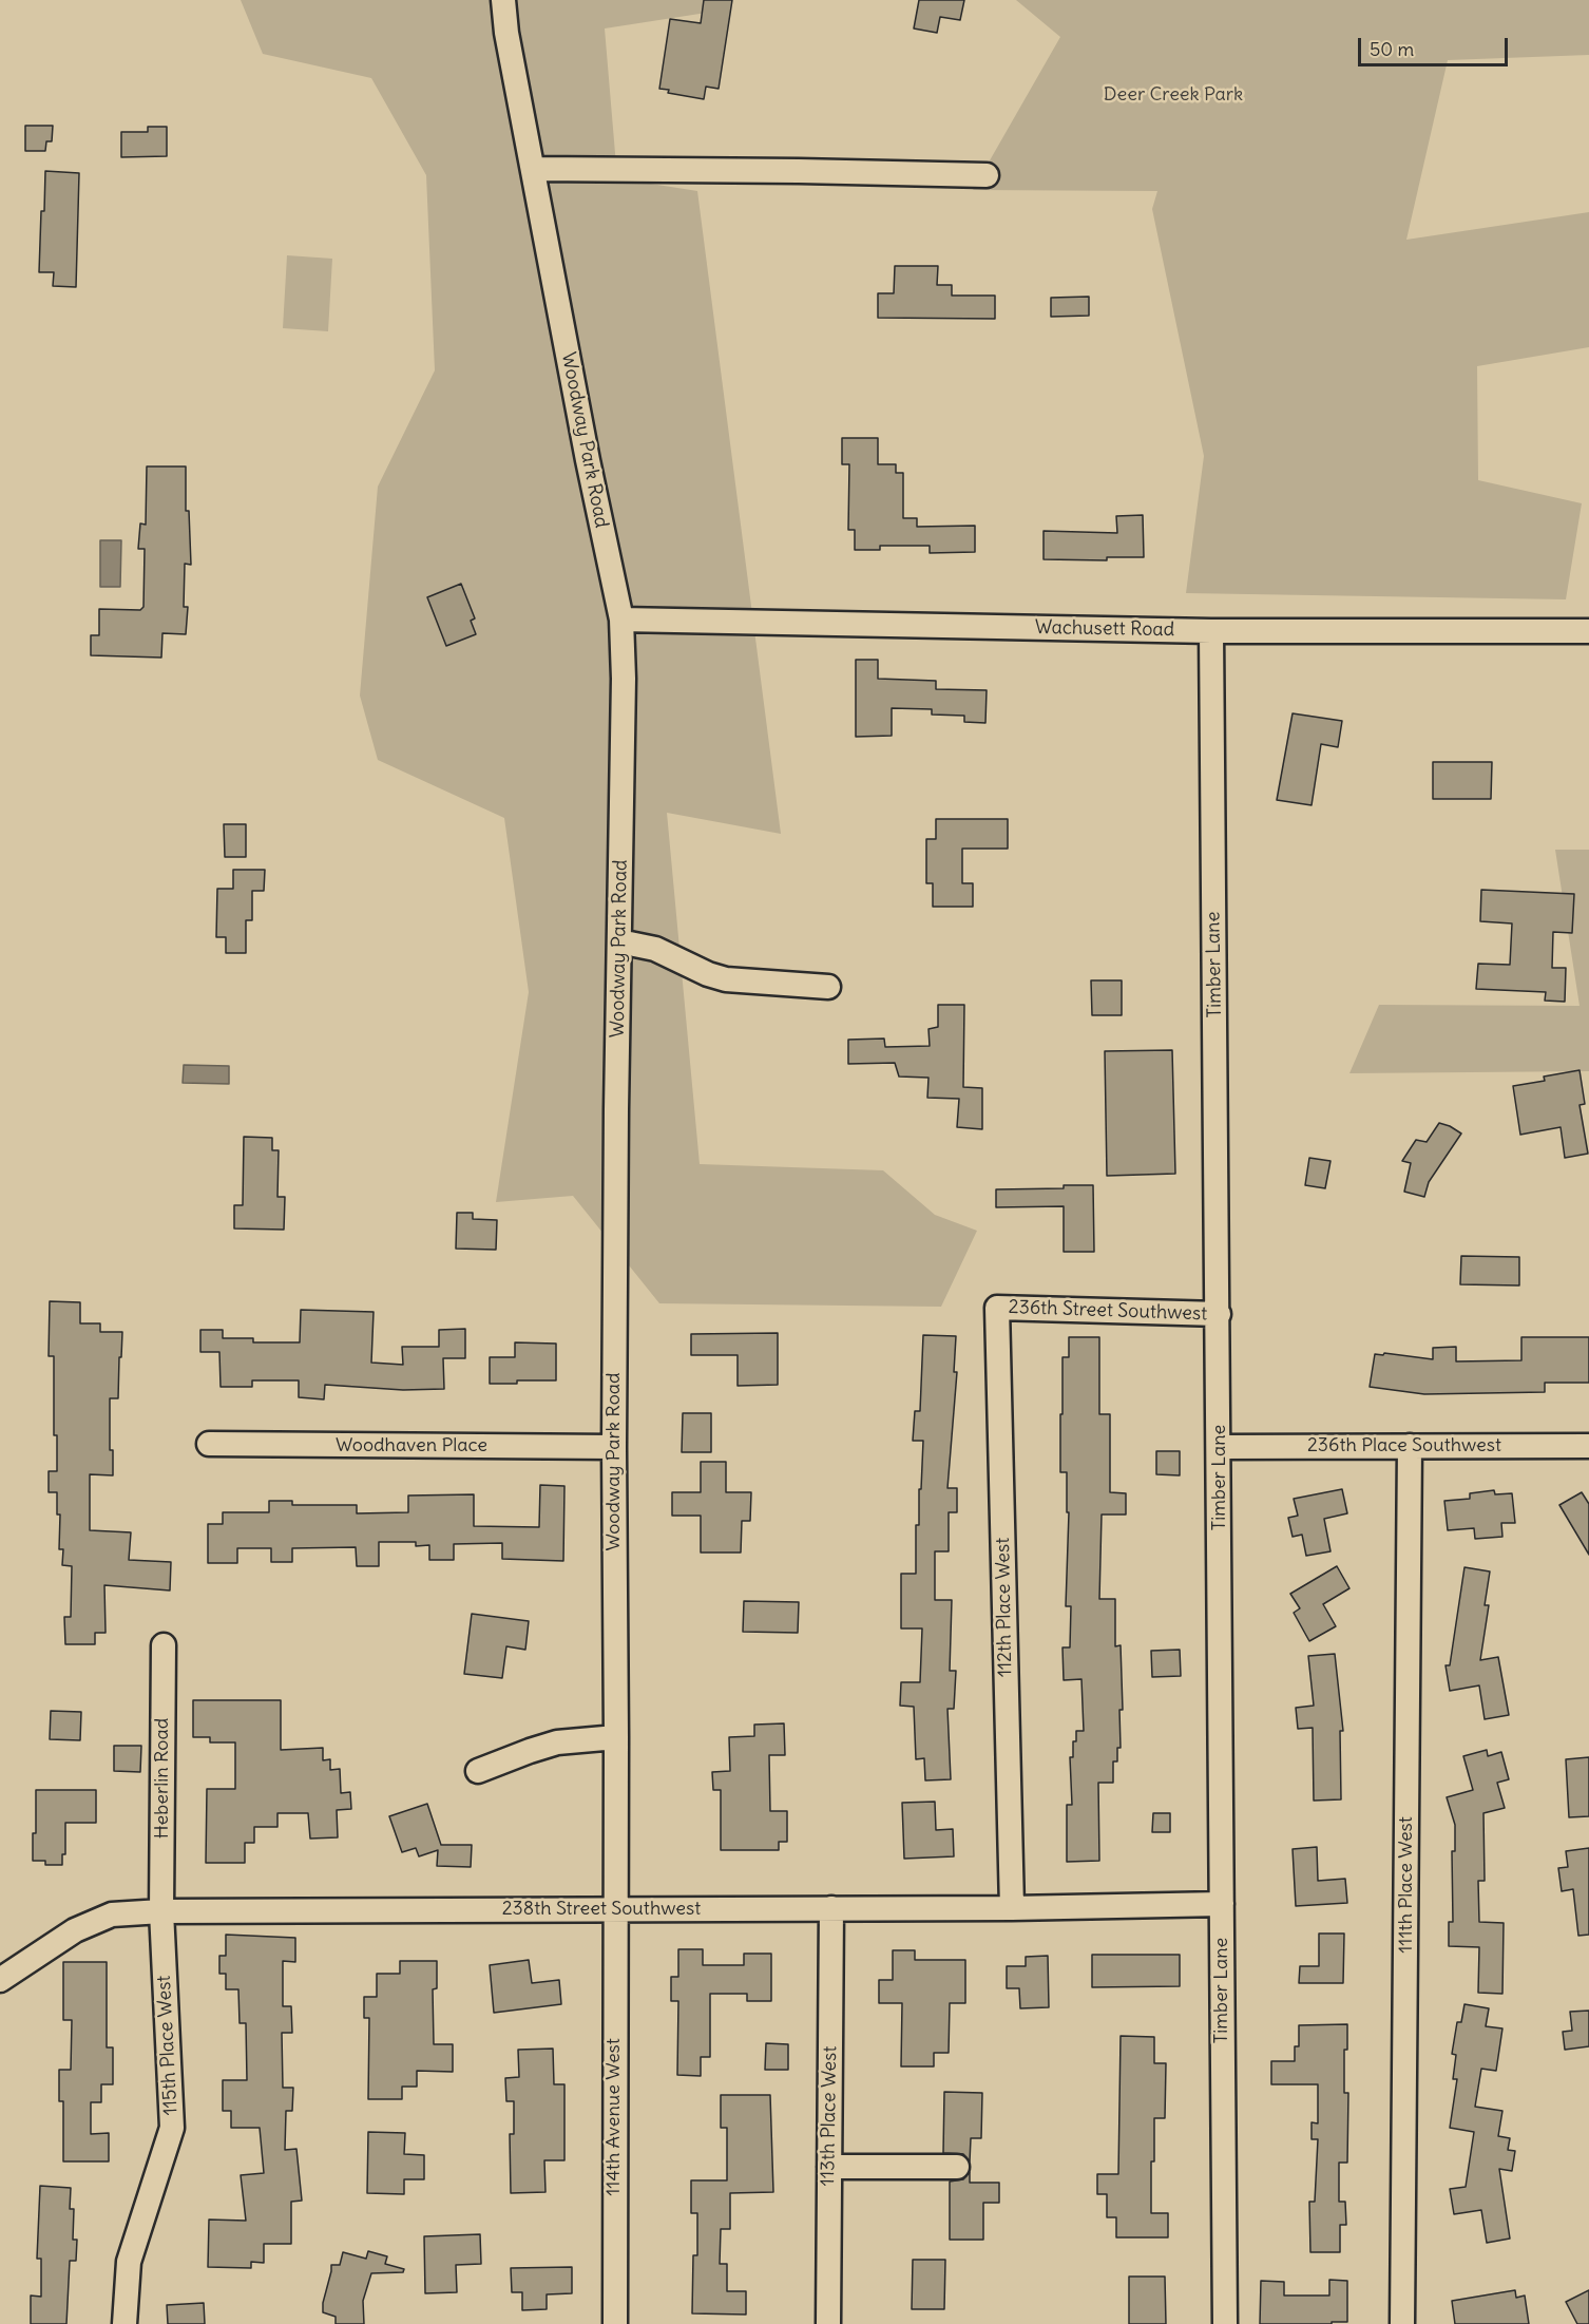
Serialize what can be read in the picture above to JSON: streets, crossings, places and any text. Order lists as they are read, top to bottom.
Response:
{
  "streets": {
    "street": [
      "Woodway Park Road",
      "Wachusett Road",
      "Timber Lane",
      "236th Street Southwest",
      "Woodhaven Place",
      "236th Place Southwest",
      "112th Place West",
      "Heberlin Road",
      "111th Place West",
      "238th Street Southwest",
      "115th Place West",
      "113th Place West",
      "114th Avenue West"
    ]
  },
  "crossings": [
    ["Woodway Park Road", "Wachusett Road"],
    ["Woodway Park Road", "Woodhaven Place"],
    ["Woodway Park Road", "238th Street Southwest"],
    ["Woodway Park Road", "114th Avenue West"],
    ["Wachusett Road", "Timber Lane"],
    ["Timber Lane", "236th Street Southwest"],
    ["Timber Lane", "236th Place Southwest"],
    ["Timber Lane", "238th Street Southwest"],
    ["236th Street Southwest", "112th Place West"],
    ["236th Place Southwest", "111th Place West"],
    ["112th Place West", "238th Street Southwest"],
    ["Heberlin Road", "238th Street Southwest"],
    ["Heberlin Road", "115th Place West"],
    ["238th Street Southwest", "115th Place West"],
    ["238th Street Southwest", "113th Place West"],
    ["238th Street Southwest", "114th Avenue West"]
  ],
  "parks": ["Deer Creek Park"],
  "scale_bar": "50 m"
}
